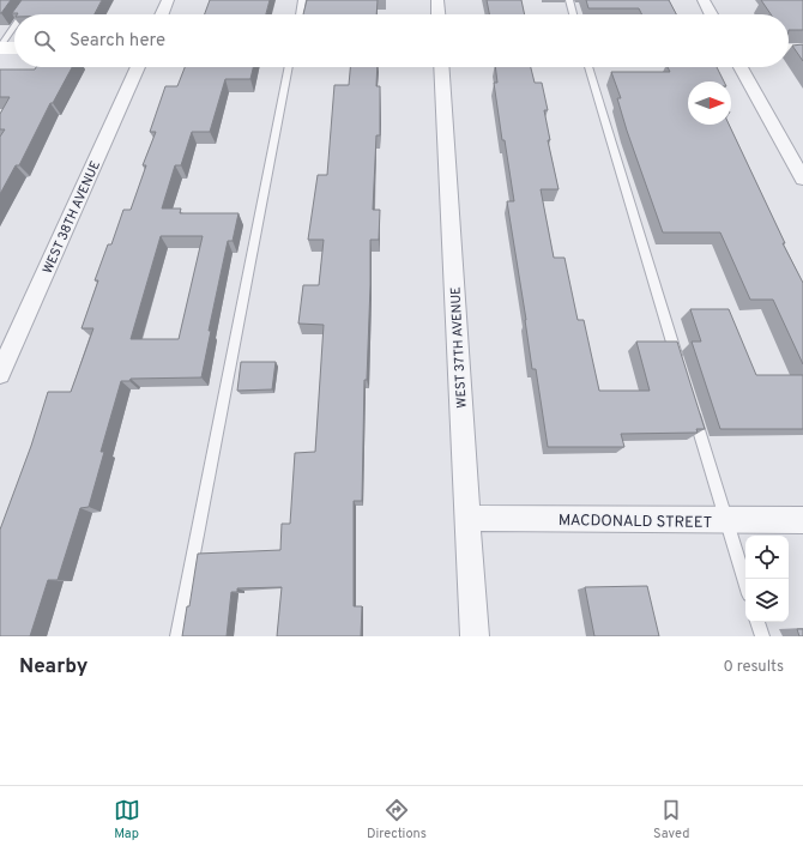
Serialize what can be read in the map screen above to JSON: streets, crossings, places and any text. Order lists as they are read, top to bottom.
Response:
{
  "streets": {
    "street": ["WEST 38TH AVENUE", "WEST 37TH AVENUE", "MACDONALD STREET"]
  },
  "crossings": [
    ["WEST 37TH AVENUE", "MACDONALD STREET"]
  ],
  "north": "right",
  "page": {
    "search": "Search here",
    "heading": ["Nearby", "0 results"],
    "nav": ["Map", "Directions", "Saved"]
  }
}
